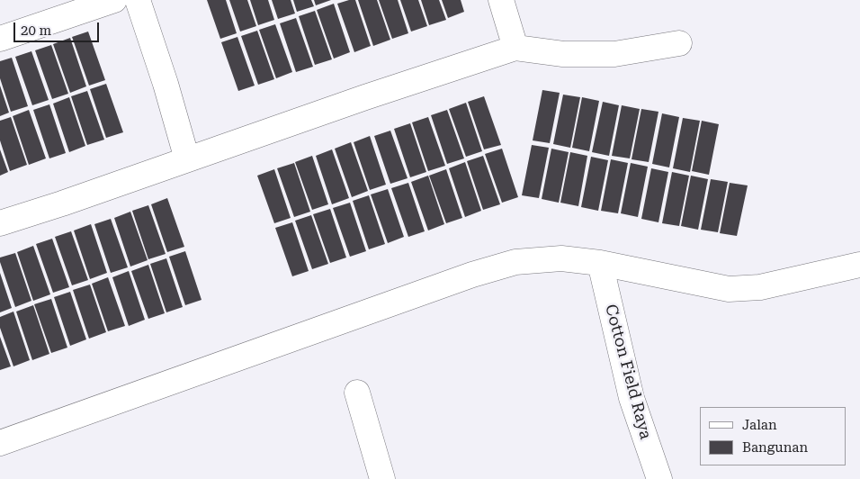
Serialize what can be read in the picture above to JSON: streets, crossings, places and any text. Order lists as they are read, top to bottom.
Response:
{
  "streets": {
    "street": ["Cotton Field Raya"]
  },
  "legend": ["Jalan", "Bangunan"],
  "scale_bar": "20 m"
}
